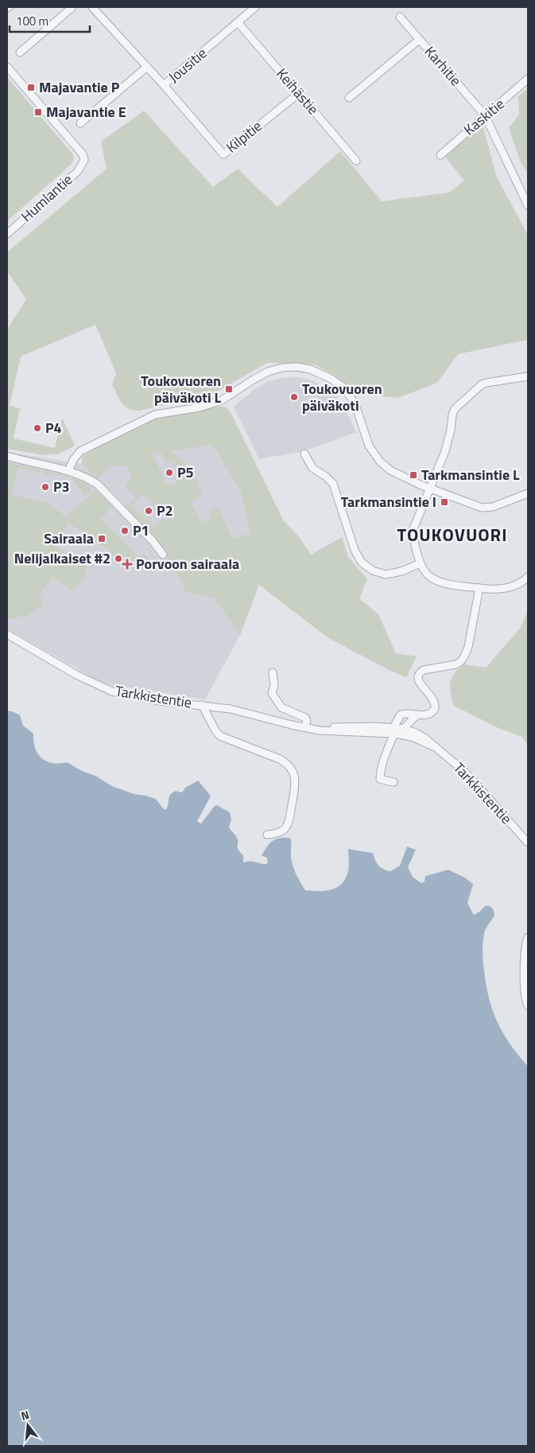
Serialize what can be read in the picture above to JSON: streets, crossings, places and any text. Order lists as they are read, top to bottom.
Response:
{
  "streets": {
    "street": [
      "Jousitie",
      "Karhitie",
      "Keihästie",
      "Kaskitie",
      "Kilpitie",
      "Humlantie",
      "Tarkkistentie"
    ]
  },
  "crossings": [
    ["Jousitie", "Keihästie"],
    ["Jousitie", "Kilpitie"],
    ["Karhitie", "Kaskitie"],
    ["Keihästie", "Kilpitie"]
  ],
  "districts": ["TOUKOVUORI"],
  "places": {
    "transit": [
      "Majavantie P",
      "Majavantie E",
      "Toukovuoren päiväkoti L",
      "Tarkmansintie L",
      "Tarkmansintie I",
      "Sairaala"
    ],
    "other": [
      "Toukovuoren päiväkoti",
      "P4",
      "P5",
      "P3",
      "P2",
      "P1",
      "Nelijalkaiset #2"
    ],
    "health": ["Porvoon sairaala"]
  },
  "scale_bar": "100 m",
  "north": "top"
}
